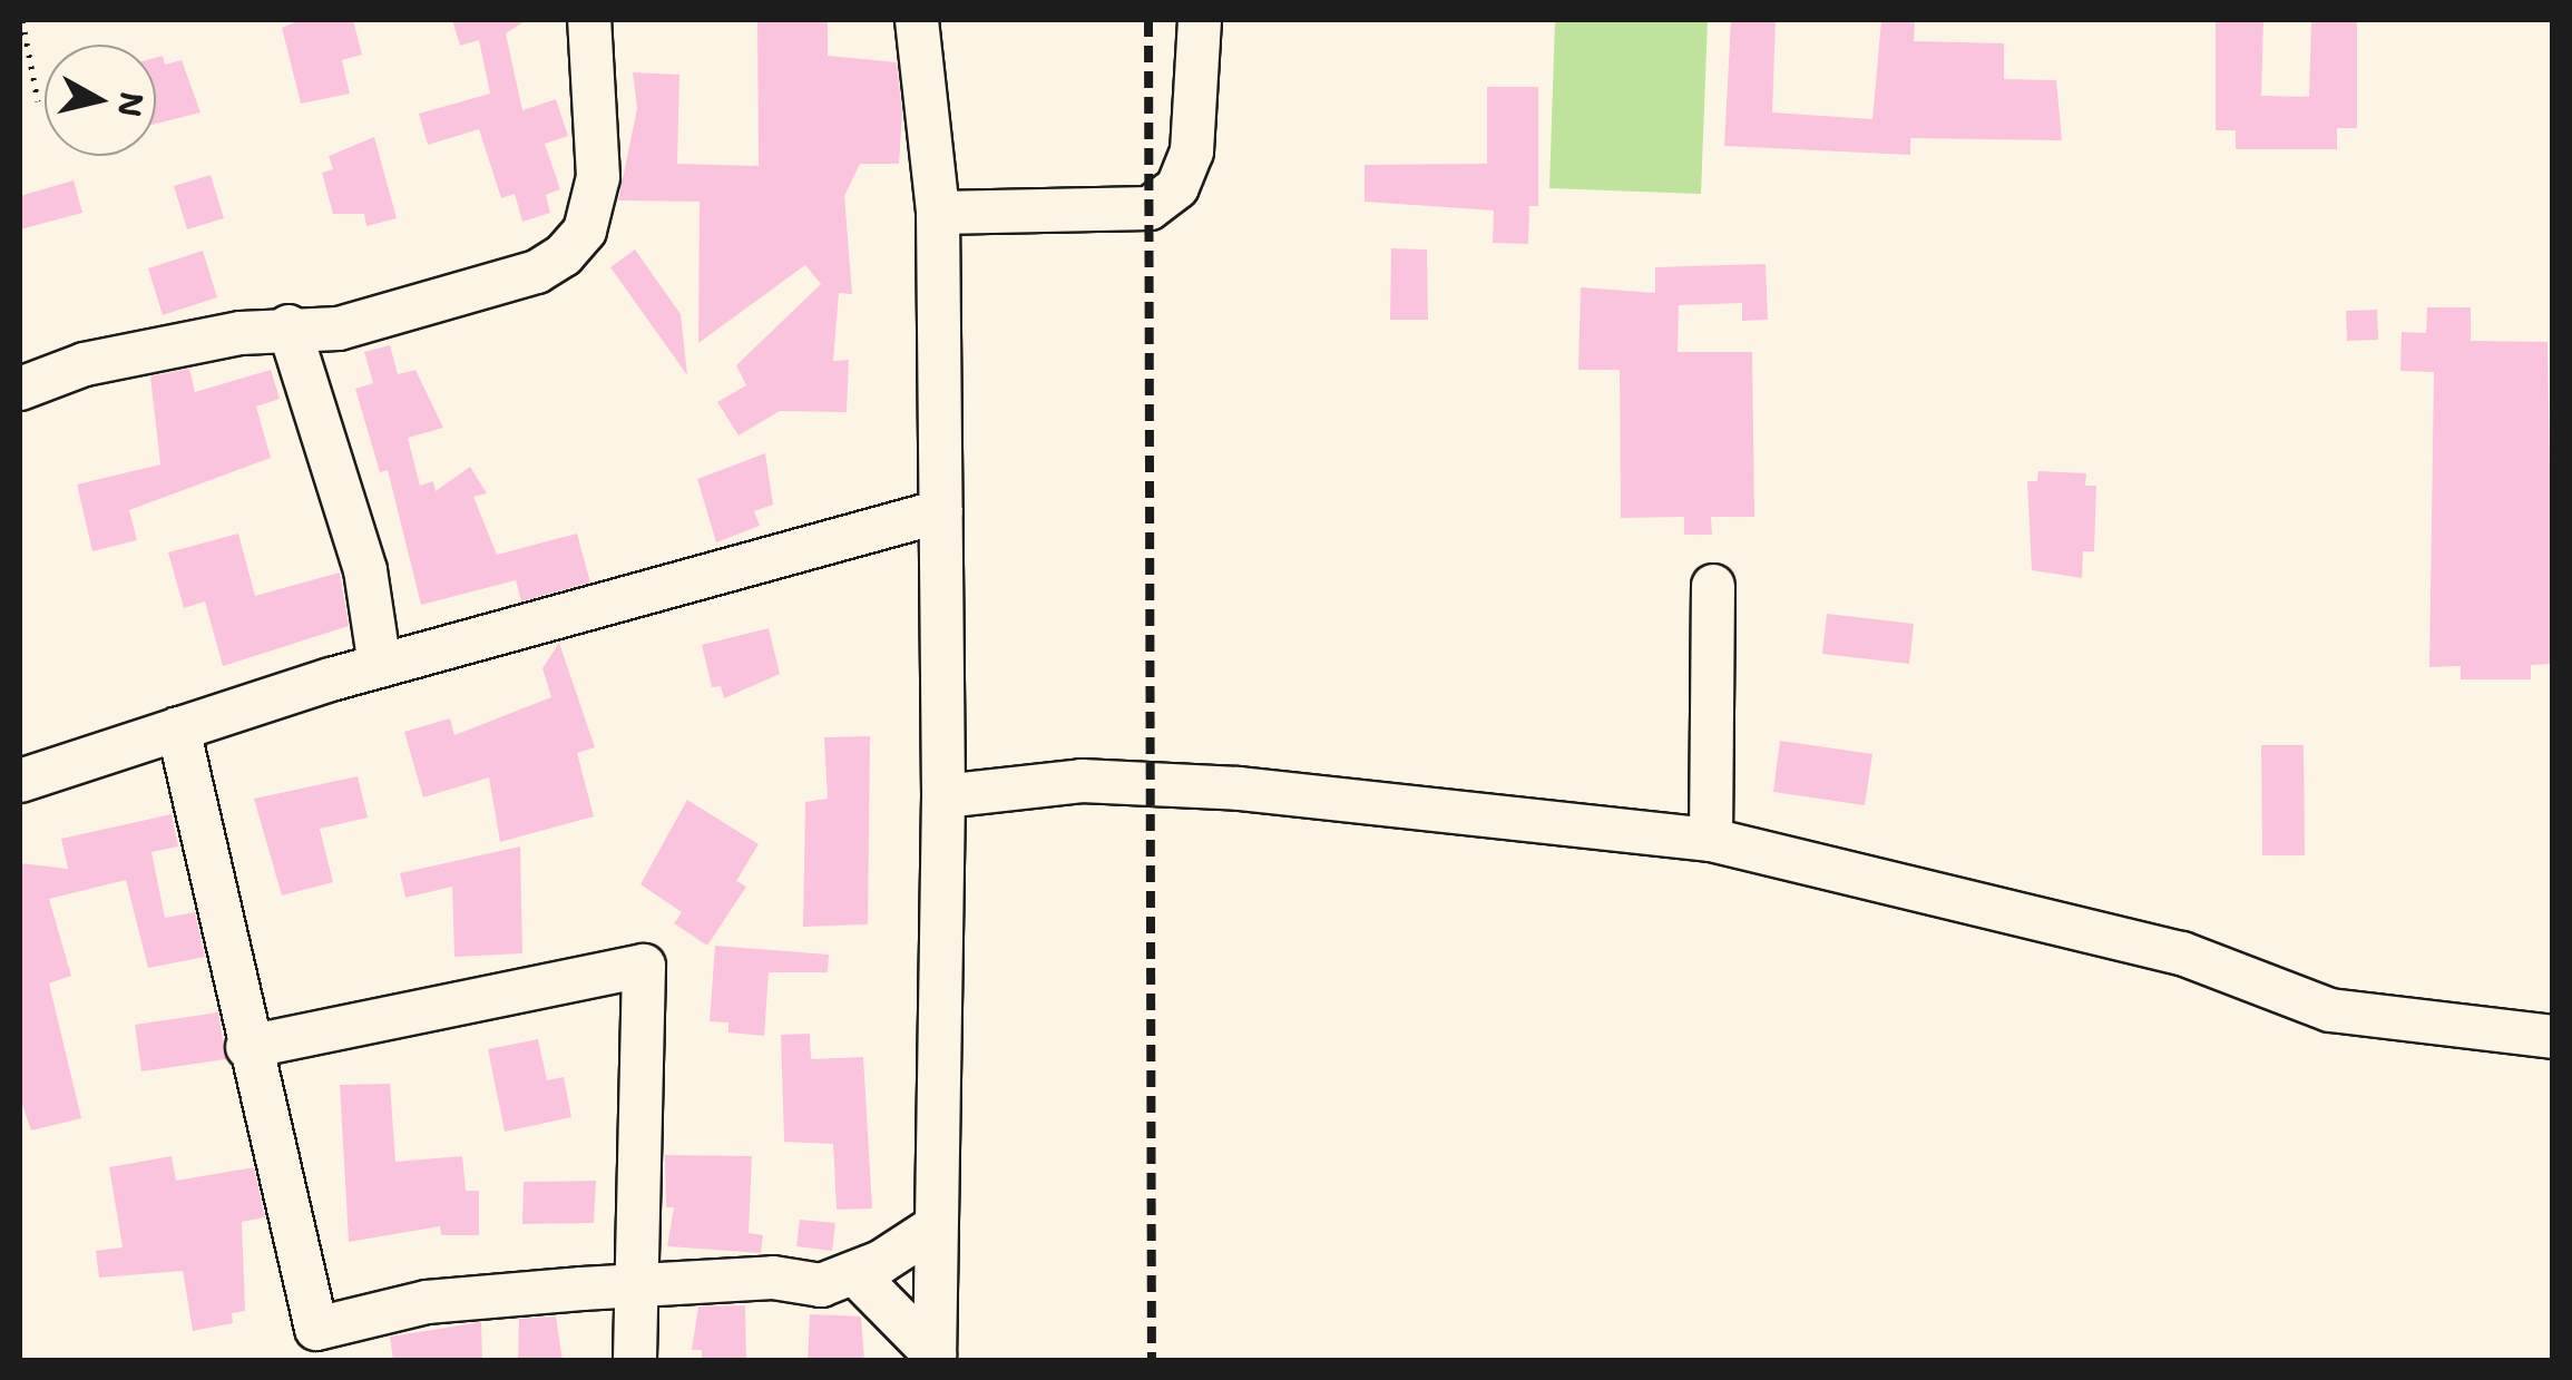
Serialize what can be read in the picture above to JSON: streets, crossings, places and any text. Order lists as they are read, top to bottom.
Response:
{
  "north": "right"
}
